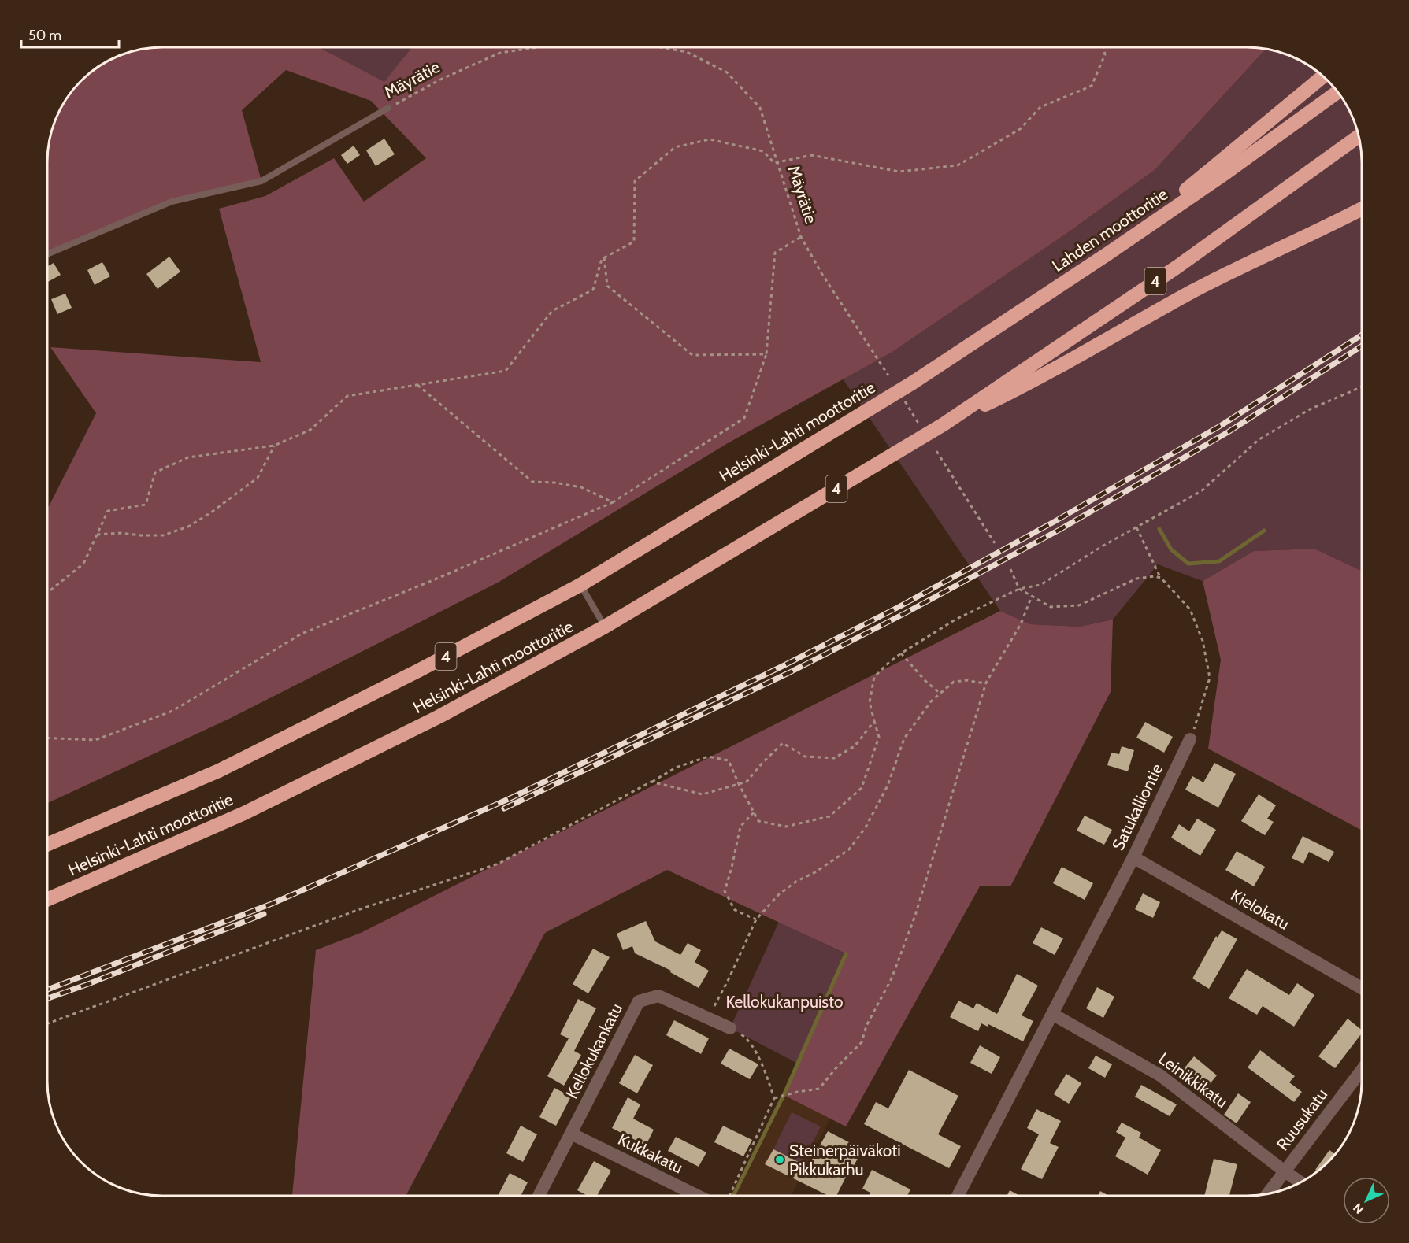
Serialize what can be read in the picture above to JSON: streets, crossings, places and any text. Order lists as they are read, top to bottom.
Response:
{
  "streets": {
    "highway": ["Lahden moottoritie", "4", "Helsinki-Lahti moottoritie"],
    "street": [
      "Satukalliontie",
      "Kielokatu",
      "Kellokukankatu",
      "Leinikkikatu",
      "Ruusukatu",
      "Kukkakatu"
    ],
    "lane": ["Mäyrätie"]
  },
  "crossings": [
    ["Lahden moottoritie", "Helsinki-Lahti moottoritie"],
    ["4", "Helsinki-Lahti moottoritie"],
    ["Satukalliontie", "Kielokatu"],
    ["Satukalliontie", "Leinikkikatu"],
    ["Kellokukankatu", "Kukkakatu"],
    ["Leinikkikatu", "Ruusukatu"]
  ],
  "parks": ["Kellokukanpuisto"],
  "places": ["Steinerpäiväkoti Pikkukarhu"],
  "scale_bar": "50 m",
  "north": "bottom left"
}
